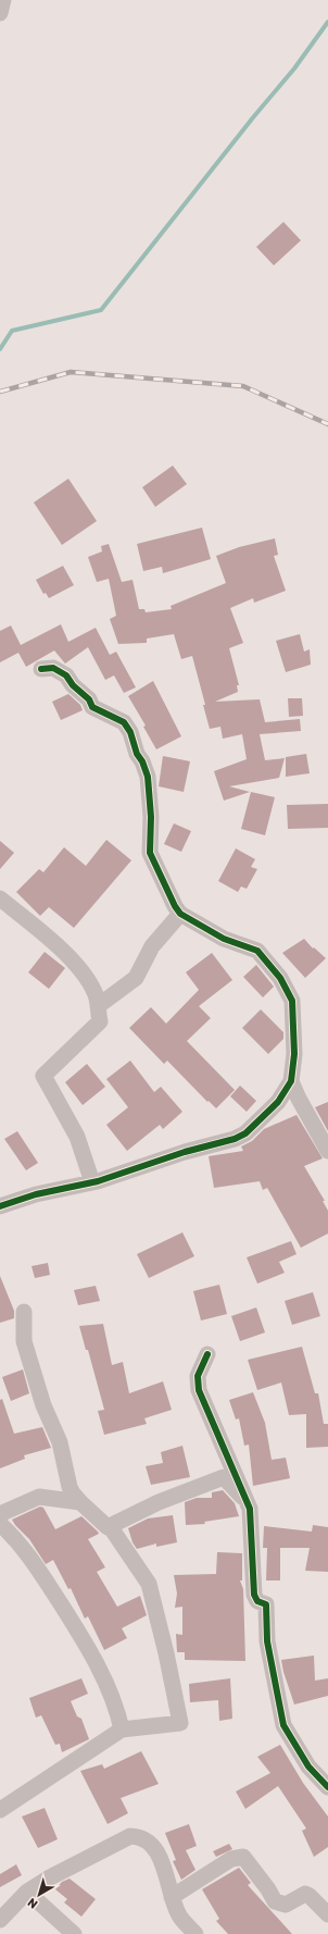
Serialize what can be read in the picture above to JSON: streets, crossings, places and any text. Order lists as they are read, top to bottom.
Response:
{
  "north": "bottom left"
}
